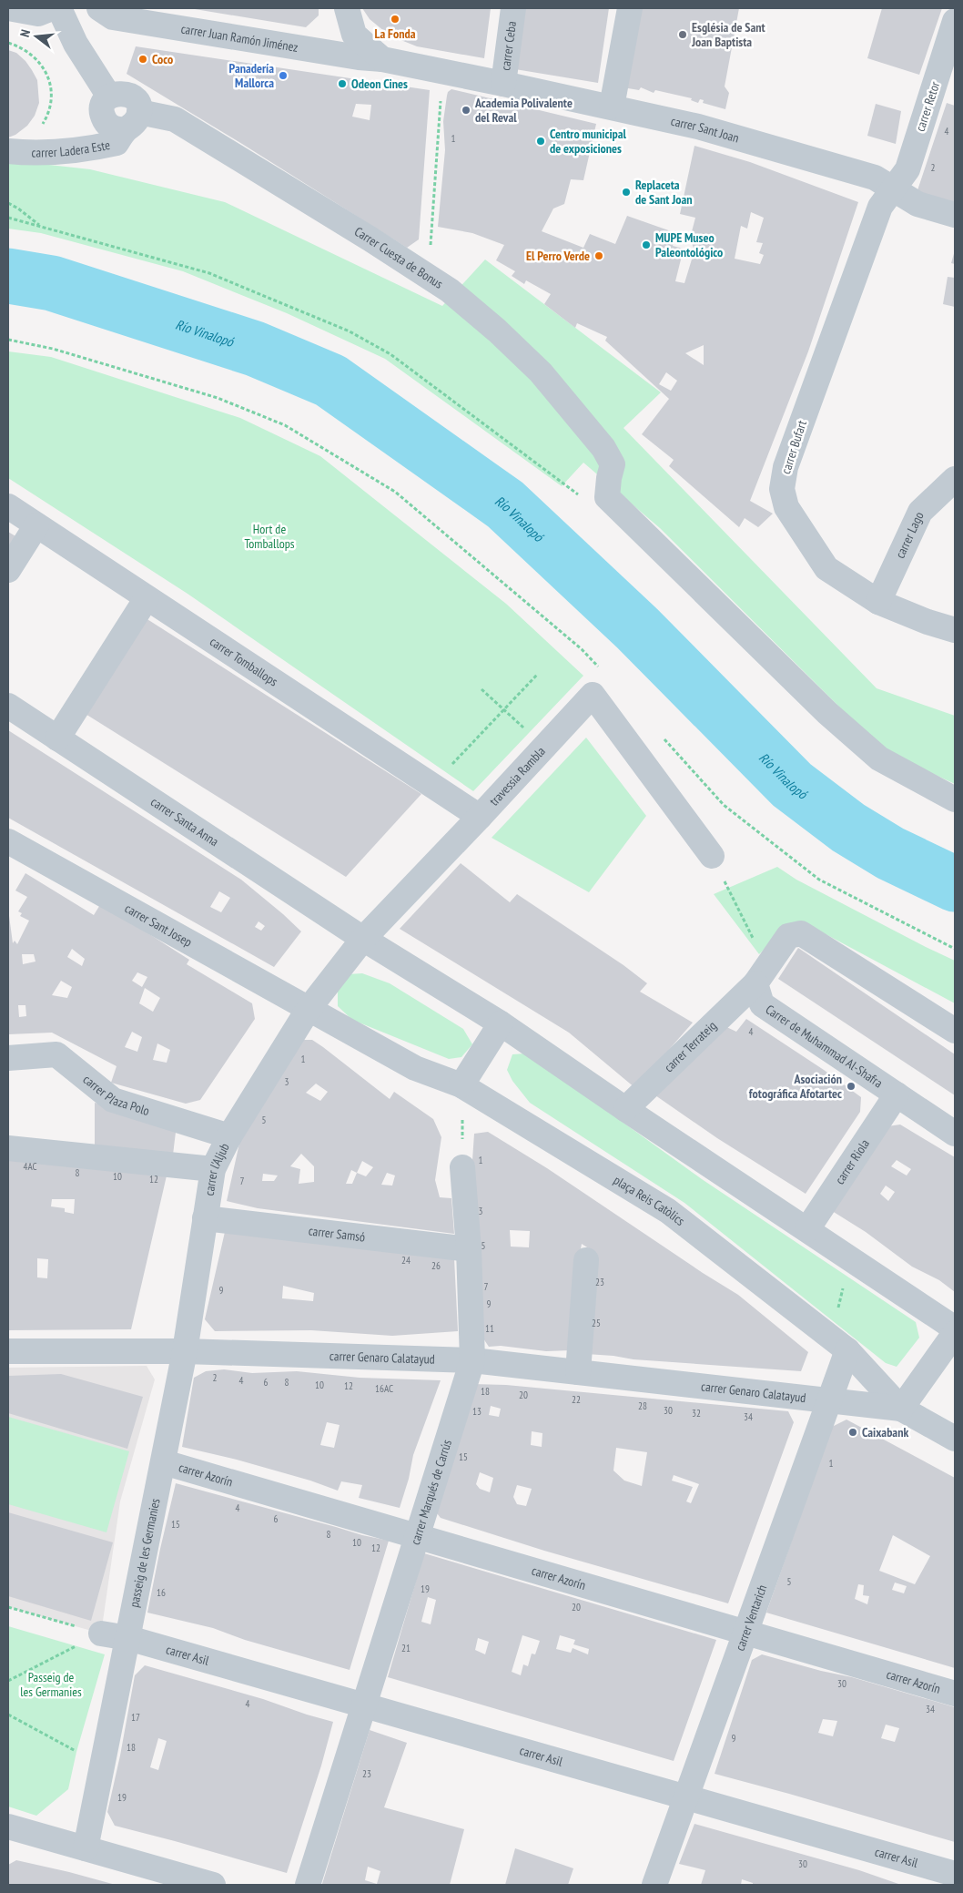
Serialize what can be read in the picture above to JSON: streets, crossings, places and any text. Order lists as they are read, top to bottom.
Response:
{
  "streets": {
    "street": [
      "carrer Juan Ramón Jiménez",
      "carrer Ceba",
      "carrer Retor",
      "carrer Sant Joan",
      "carrer Ladera Este",
      "Carrer Cuesta de Bonus",
      "carrer Bufart",
      "carrer Lago",
      "carrer Tomballops",
      "travessia Rambla",
      "carrer Santa Anna",
      "carrer Sant Josep",
      "Carrer de Muhammad Al-Shafra",
      "carrer Terrateig",
      "carrer Plaza Polo",
      "carrer Riola",
      "carrer l'Aljub",
      "plaça Reis Catòlics",
      "carrer Samsó",
      "carrer Genaro Calatayud",
      "carrer Azorín",
      "carrer Marqués de Carrús",
      "passeig de les Germanies",
      "carrer Ventarich",
      "carrer Asil"
    ]
  },
  "crossings": [
    ["carrer Juan Ramón Jiménez", "carrer Sant Joan"],
    ["carrer Ceba", "carrer Sant Joan"],
    ["carrer Retor", "carrer Sant Joan"],
    ["carrer Retor", "carrer Bufart"],
    ["carrer Sant Joan", "carrer Bufart"],
    ["carrer Ladera Este", "Carrer Cuesta de Bonus"],
    ["carrer Bufart", "carrer Lago"],
    ["carrer Tomballops", "travessia Rambla"],
    ["travessia Rambla", "carrer Santa Anna"],
    ["travessia Rambla", "carrer Sant Josep"],
    ["travessia Rambla", "carrer l'Aljub"],
    ["travessia Rambla", "plaça Reis Catòlics"],
    ["carrer Sant Josep", "carrer l'Aljub"],
    ["carrer Sant Josep", "plaça Reis Catòlics"],
    ["Carrer de Muhammad Al-Shafra", "carrer Terrateig"],
    ["Carrer de Muhammad Al-Shafra", "carrer Riola"],
    ["carrer Plaza Polo", "carrer l'Aljub"],
    ["carrer l'Aljub", "plaça Reis Catòlics"],
    ["carrer l'Aljub", "carrer Samsó"],
    ["carrer l'Aljub", "carrer Genaro Calatayud"],
    ["carrer l'Aljub", "passeig de les Germanies"],
    ["plaça Reis Catòlics", "carrer Genaro Calatayud"],
    ["plaça Reis Catòlics", "carrer Ventarich"],
    ["carrer Samsó", "carrer Marqués de Carrús"],
    ["carrer Genaro Calatayud", "carrer Marqués de Carrús"],
    ["carrer Genaro Calatayud", "passeig de les Germanies"],
    ["carrer Genaro Calatayud", "carrer Ventarich"],
    ["carrer Azorín", "carrer Marqués de Carrús"],
    ["carrer Azorín", "passeig de les Germanies"],
    ["carrer Azorín", "carrer Ventarich"],
    ["carrer Marqués de Carrús", "carrer Asil"],
    ["passeig de les Germanies", "carrer Asil"],
    ["carrer Ventarich", "carrer Asil"]
  ],
  "water": ["Río Vinalopó"],
  "parks": ["Hort de Tomballops", "Passeig de les Germanies"],
  "places": [
    "La Fonda",
    "Església de Sant Joan Baptista",
    "Coco",
    "Panadería Mallorca",
    "Odeon Cines",
    "Academia Polivalente del Reval",
    "Centro municipal de exposiciones",
    "Replaceta de Sant Joan",
    "MUPE Museo Paleontológico",
    "El Perro Verde",
    "Asociación fotográfica Afotartec",
    "Caixabank"
  ],
  "house_numbers": [
    "4",
    "1",
    "2",
    "4",
    "1",
    "3",
    "5",
    "1",
    "4AC",
    "8",
    "10",
    "12",
    "7",
    "3",
    "5",
    "24",
    "26",
    "23",
    "7",
    "9",
    "9",
    "25",
    "11",
    "2",
    "4",
    "6",
    "8",
    "10",
    "12",
    "16AC",
    "18",
    "20",
    "22",
    "28",
    "30",
    "13",
    "32",
    "34",
    "15",
    "1",
    "4",
    "6",
    "15",
    "8",
    "10",
    "12",
    "5",
    "19",
    "16",
    "20",
    "21",
    "30",
    "4",
    "34",
    "17",
    "9",
    "18",
    "23",
    "19",
    "30"
  ],
  "north": "left"
}
